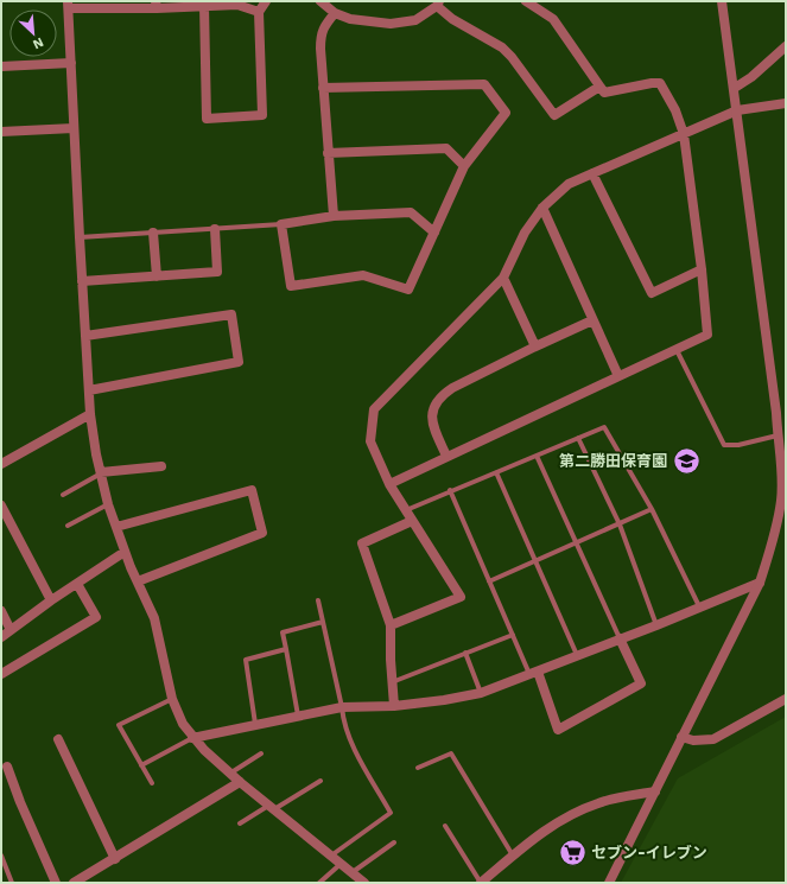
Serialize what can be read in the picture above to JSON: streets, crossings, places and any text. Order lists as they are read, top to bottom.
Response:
{
  "places": {
    "school or university": ["第二勝田保育園"],
    "supermarket": ["セブン-イレブン"]
  },
  "north": "bottom right"
}
